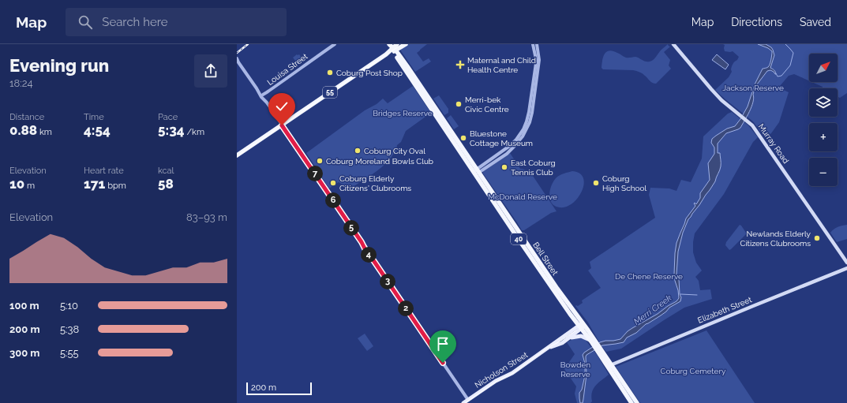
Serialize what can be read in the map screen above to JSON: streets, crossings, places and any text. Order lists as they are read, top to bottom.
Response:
{
  "streets": {
    "highway": ["55", "40", "Bell Street"],
    "main road": ["Murray Road", "Elizabeth Street", "Nicholson Street"],
    "street": ["Louisa Street"]
  },
  "crossings": [
    ["55", "Bell Street"],
    ["Bell Street", "Elizabeth Street"],
    ["Bell Street", "Nicholson Street"]
  ],
  "water": ["Merri Creek"],
  "parks": [
    "Jackson Reserve",
    "Bridges Reserve",
    "McDonald Reserve",
    "De Chene Reserve",
    "Bowden Reserve",
    "Coburg Cemetery"
  ],
  "places": {
    "health": ["Maternal and Child Health Centre"],
    "other": [
      "Coburg Post Shop",
      "Merri-bek Civic Centre",
      "Bluestone Cottage Museum",
      "Coburg City Oval",
      "Coburg Moreland Bowls Club",
      "East Coburg Tennis Club",
      "Coburg Elderly Citizens' Clubrooms",
      "Coburg High School",
      "Newlands Elderly Citizens Clubrooms"
    ]
  },
  "scale_bar": "200 m",
  "north": "top right",
  "page": {
    "header": "Map",
    "search": "Search here",
    "nav": ["Map", "Directions", "Saved"],
    "heading": ["Evening run", "18:24"],
    "map_buttons": ["+", "−"],
    "stats": [
      ["Distance", "0.88 km"],
      ["Time", "4:54"],
      ["Pace", "5:34 /km"],
      ["Elevation", "10 m"],
      ["Heart rate", "171 bpm"],
      ["kcal", "58"]
    ],
    "pins": [
      "7",
      "6",
      "5",
      "4",
      "3",
      "2"
    ],
    "chart": ["Elevation", "83–93 m"],
    "list": [
      {
        "name": "100 m",
        "note": "5:10"
      },
      {
        "name": "200 m",
        "note": "5:38"
      },
      {
        "name": "300 m",
        "note": "5:55"
      }
    ],
    "scale": "200 m"
  }
}
